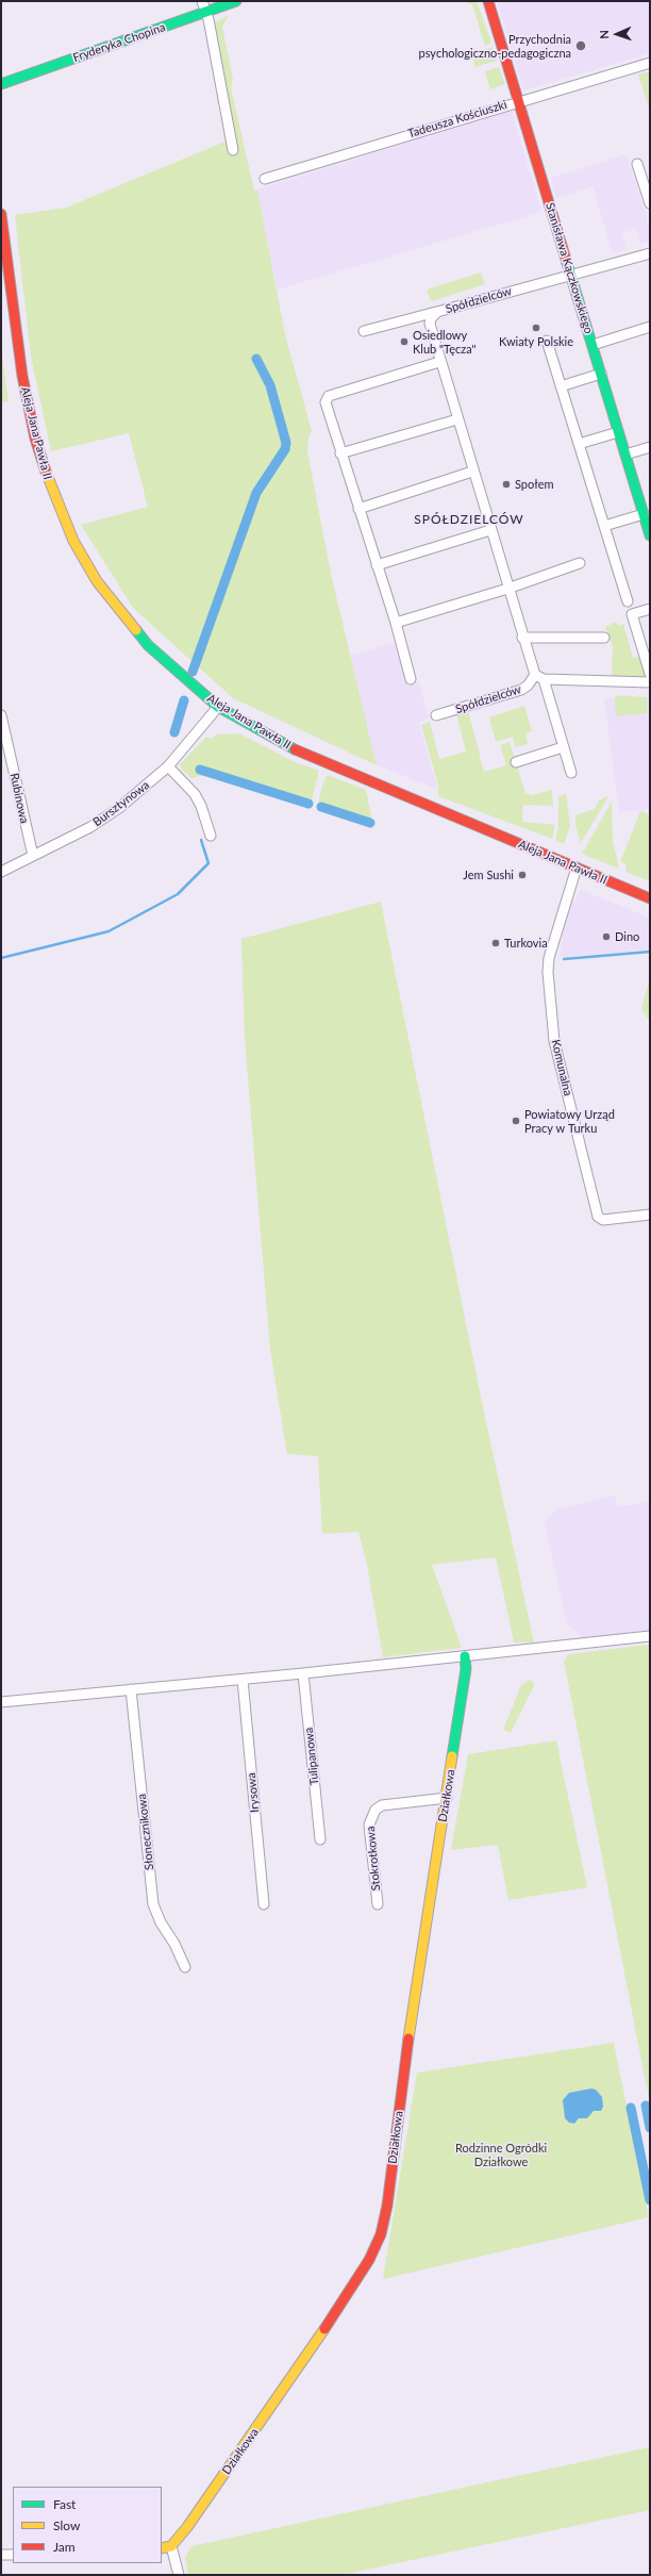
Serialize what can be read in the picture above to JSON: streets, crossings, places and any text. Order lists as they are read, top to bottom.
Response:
{
  "streets": {
    "street": [
      "Fryderyka Chopina",
      "Tadeusza Kościuszki",
      "Stanisława Kączkowskiego",
      "Spółdzielców",
      "Aleja Jana Pawła II",
      "Rubinowa",
      "Bursztynowa",
      "Komunalna",
      "Tulipanowa",
      "Irysowa",
      "Działkowa",
      "Słonecznikowa",
      "Stokrotkowa"
    ]
  },
  "crossings": [
    ["Tadeusza Kościuszki", "Stanisława Kączkowskiego"],
    ["Stanisława Kączkowskiego", "Spółdzielców"],
    ["Aleja Jana Pawła II", "Bursztynowa"],
    ["Aleja Jana Pawła II", "Komunalna"],
    ["Rubinowa", "Bursztynowa"],
    ["Działkowa", "Stokrotkowa"]
  ],
  "districts": ["SPÓŁDZIELCÓW"],
  "parks": ["Rodzinne Ogródki Działkowe"],
  "places": [
    "Przychodnia psychologiczno-pedagogiczna",
    "Kwiaty Polskie",
    "Osiedlowy Klub \"Tęcza\"",
    "Społem",
    "Jem Sushi",
    "Dino",
    "Turkovia",
    "Powiatowy Urząd Pracy w Turku"
  ],
  "legend": ["Fast", "Slow", "Jam"],
  "north": "left"
}
